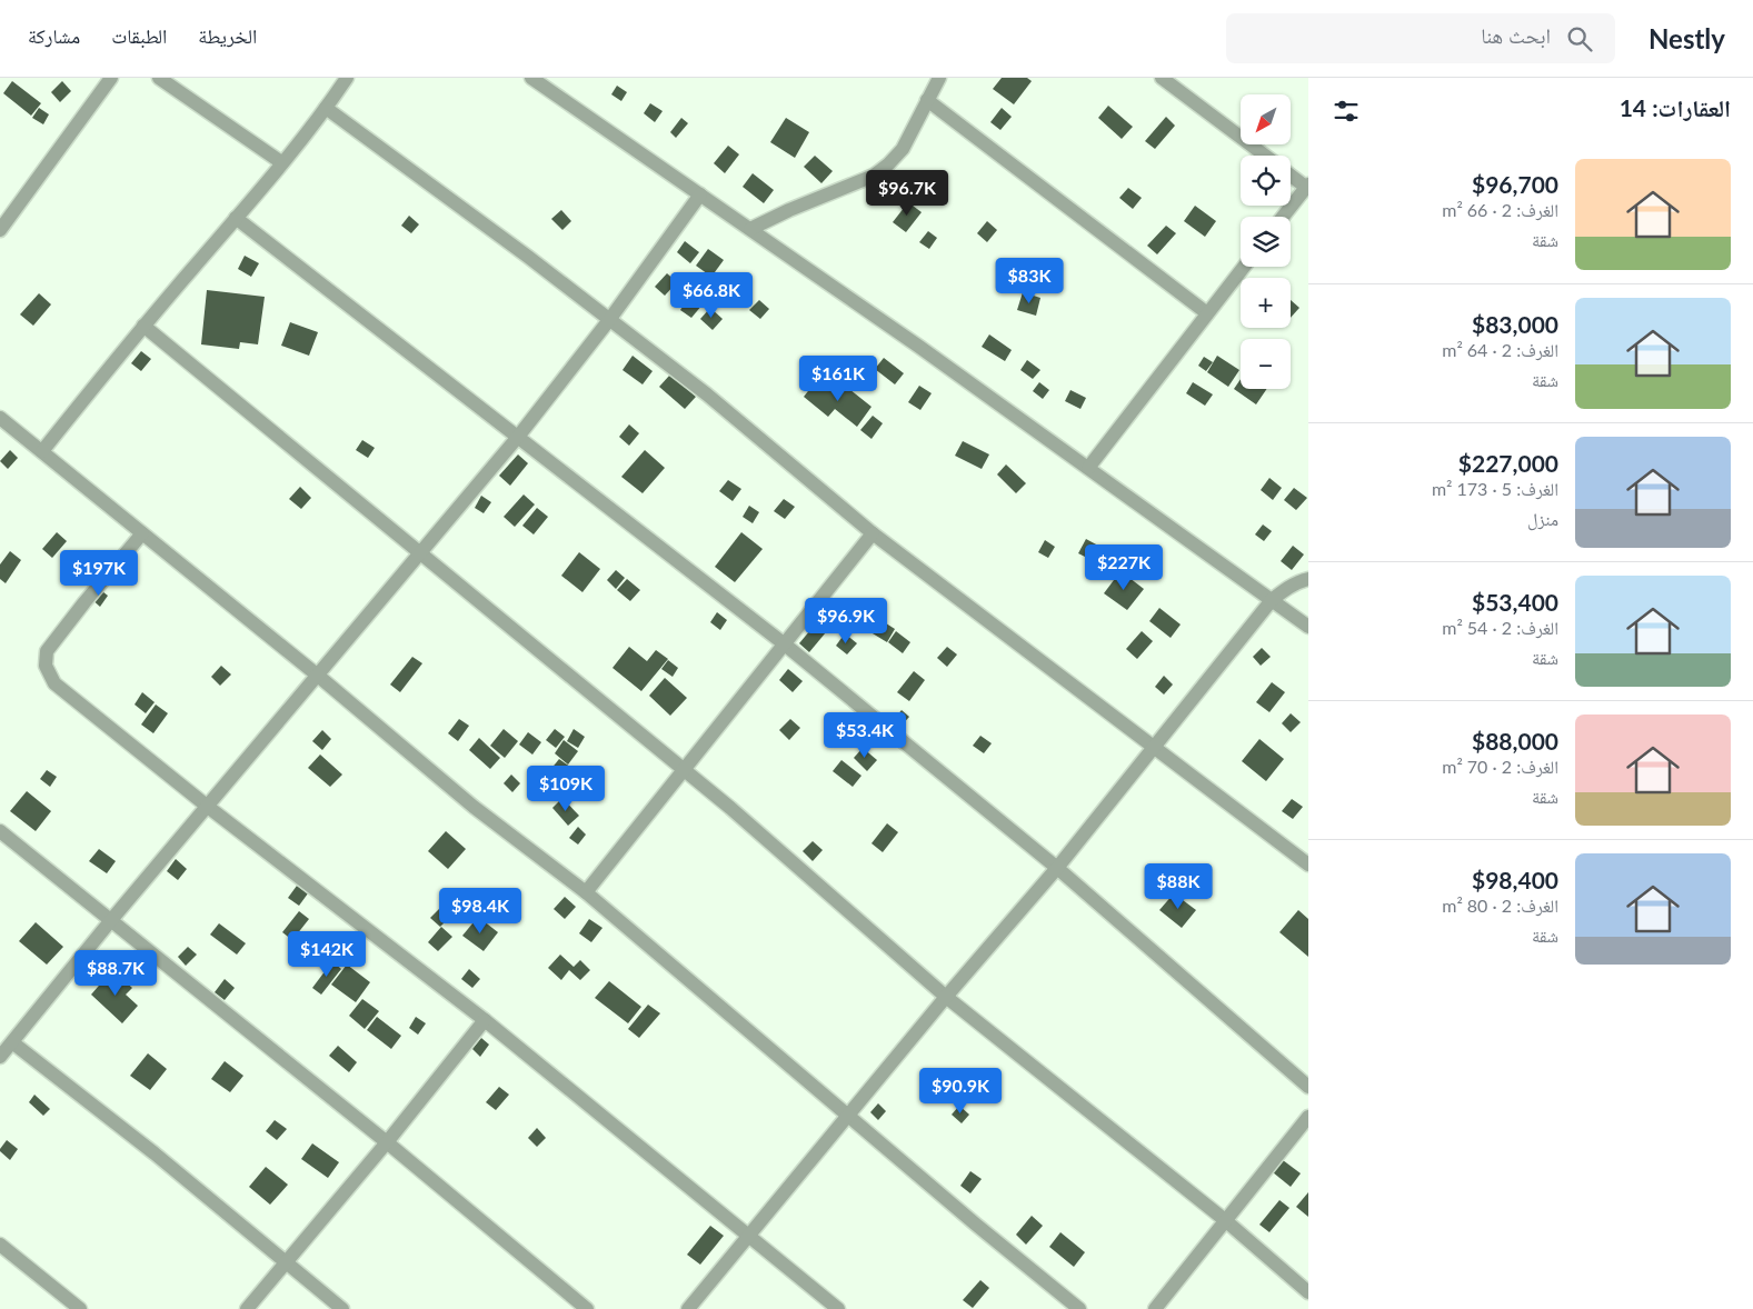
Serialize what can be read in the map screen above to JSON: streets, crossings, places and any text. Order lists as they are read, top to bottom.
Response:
{
  "north": "bottom left",
  "page": {
    "header": "Nestly",
    "search": "ابحث هنا",
    "nav": ["الخريطة", "الطبقات", "مشاركة"],
    "heading": "العقارات: 14",
    "map_buttons": ["+", "−"],
    "list": [
      {
        "name": "$96,700",
        "note": "الغرف: 2 · 66 m² · شقة"
      },
      {
        "name": "$83,000",
        "note": "الغرف: 2 · 64 m² · شقة"
      },
      {
        "name": "$227,000",
        "note": "الغرف: 5 · 173 m² · منزل"
      },
      {
        "name": "$53,400",
        "note": "الغرف: 2 · 54 m² · شقة"
      },
      {
        "name": "$88,000",
        "note": "الغرف: 2 · 70 m² · شقة"
      },
      {
        "name": "$98,400",
        "note": "الغرف: 2 · 80 m² · شقة"
      }
    ],
    "price": [
      "$96.7K",
      "$83K",
      "$66.8K",
      "$161K",
      "$227K",
      "$197K",
      "$96.9K",
      "$53.4K",
      "$109K",
      "$88K",
      "$98.4K",
      "$142K",
      "$88.7K",
      "$90.9K"
    ]
  }
}
